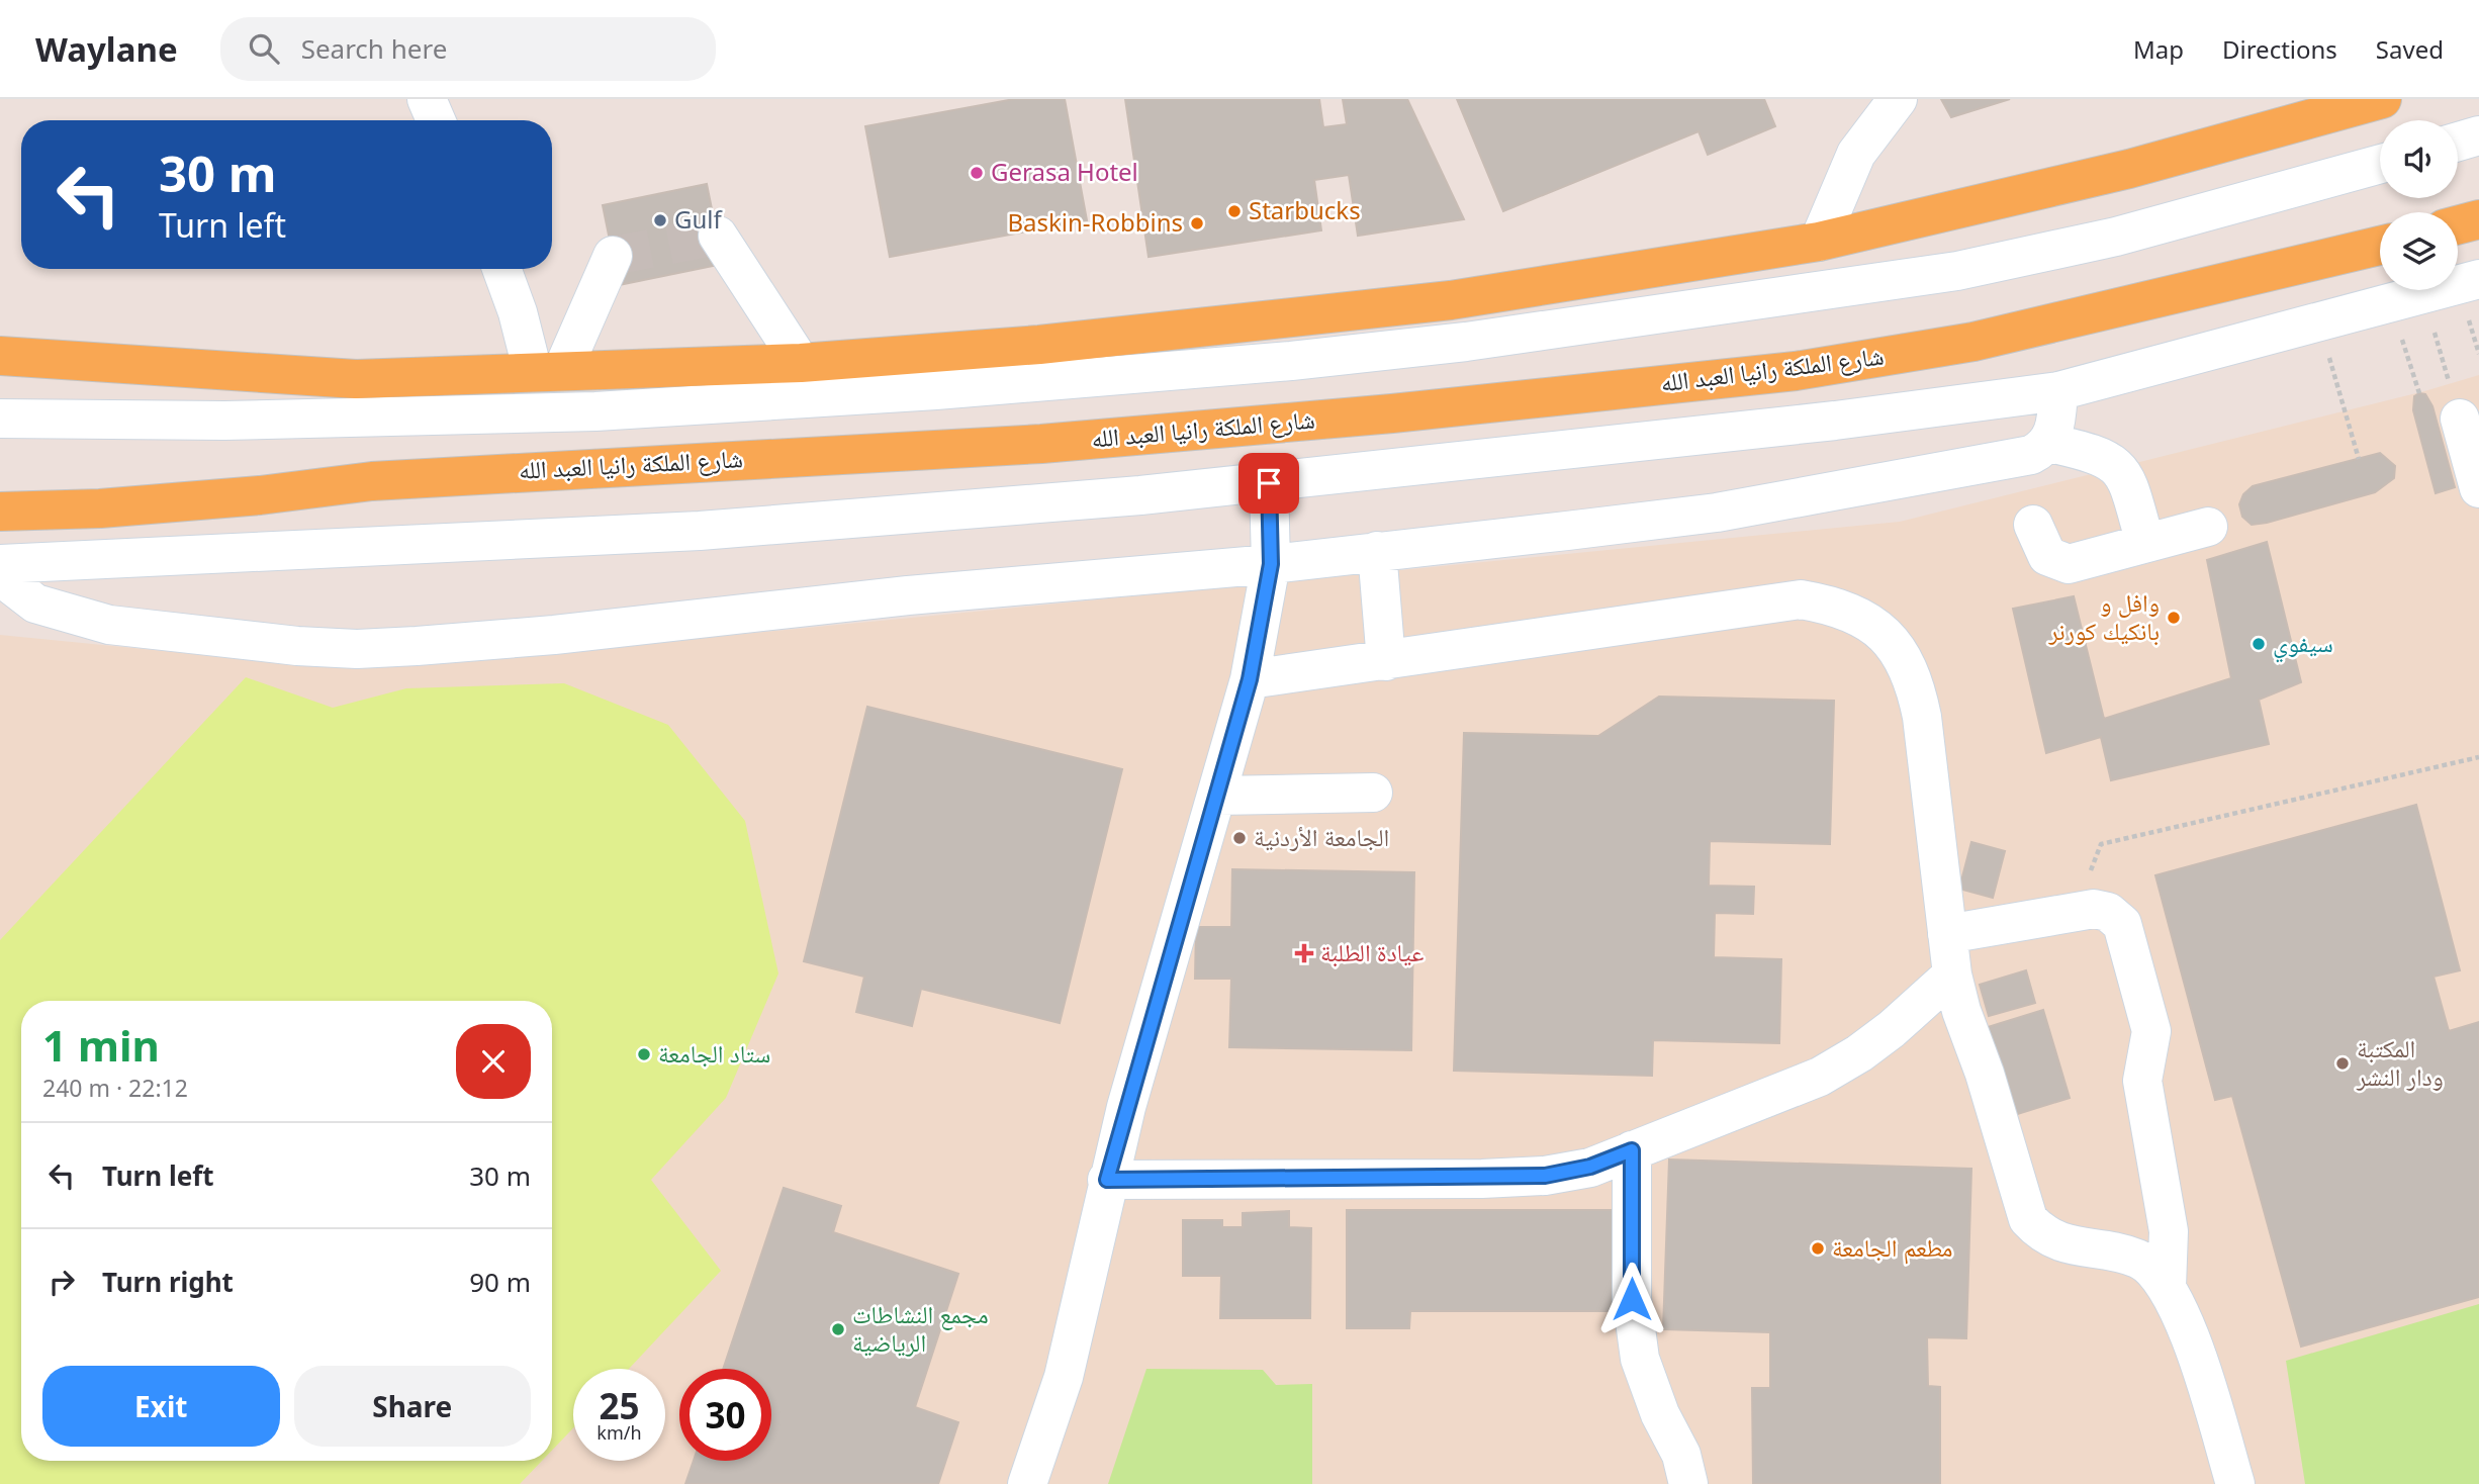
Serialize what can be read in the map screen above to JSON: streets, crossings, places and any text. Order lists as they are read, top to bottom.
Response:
{
  "streets": {
    "main road": ["شارع الملكة رانيا العبد الله"]
  },
  "places": {
    "other": [
      "Gerasa Hotel",
      "Starbucks",
      "Gulf",
      "Baskin-Robbins",
      "وافل و بانكيك كورنر",
      "سيفوي",
      "الجامعة الأردنية",
      "ستاد الجامعة",
      "المكتبة ودار النشر",
      "مطعم الجامعة",
      "مجمع النشاطات الرياضية"
    ],
    "health": ["عيادة الطلبة"]
  },
  "page": {
    "header": "Waylane",
    "search": "Search here",
    "nav": ["Map", "Directions", "Saved"],
    "turn": ["30 m", "Turn left"],
    "heading": ["1 min", "240 m · 22:12"],
    "list": [
      {
        "name": "Turn left",
        "value": "30 m"
      },
      {
        "name": "Turn right",
        "value": "90 m"
      }
    ],
    "buttons": ["Exit", "Share"],
    "speed": "25 km/h",
    "limit": "30"
  }
}
